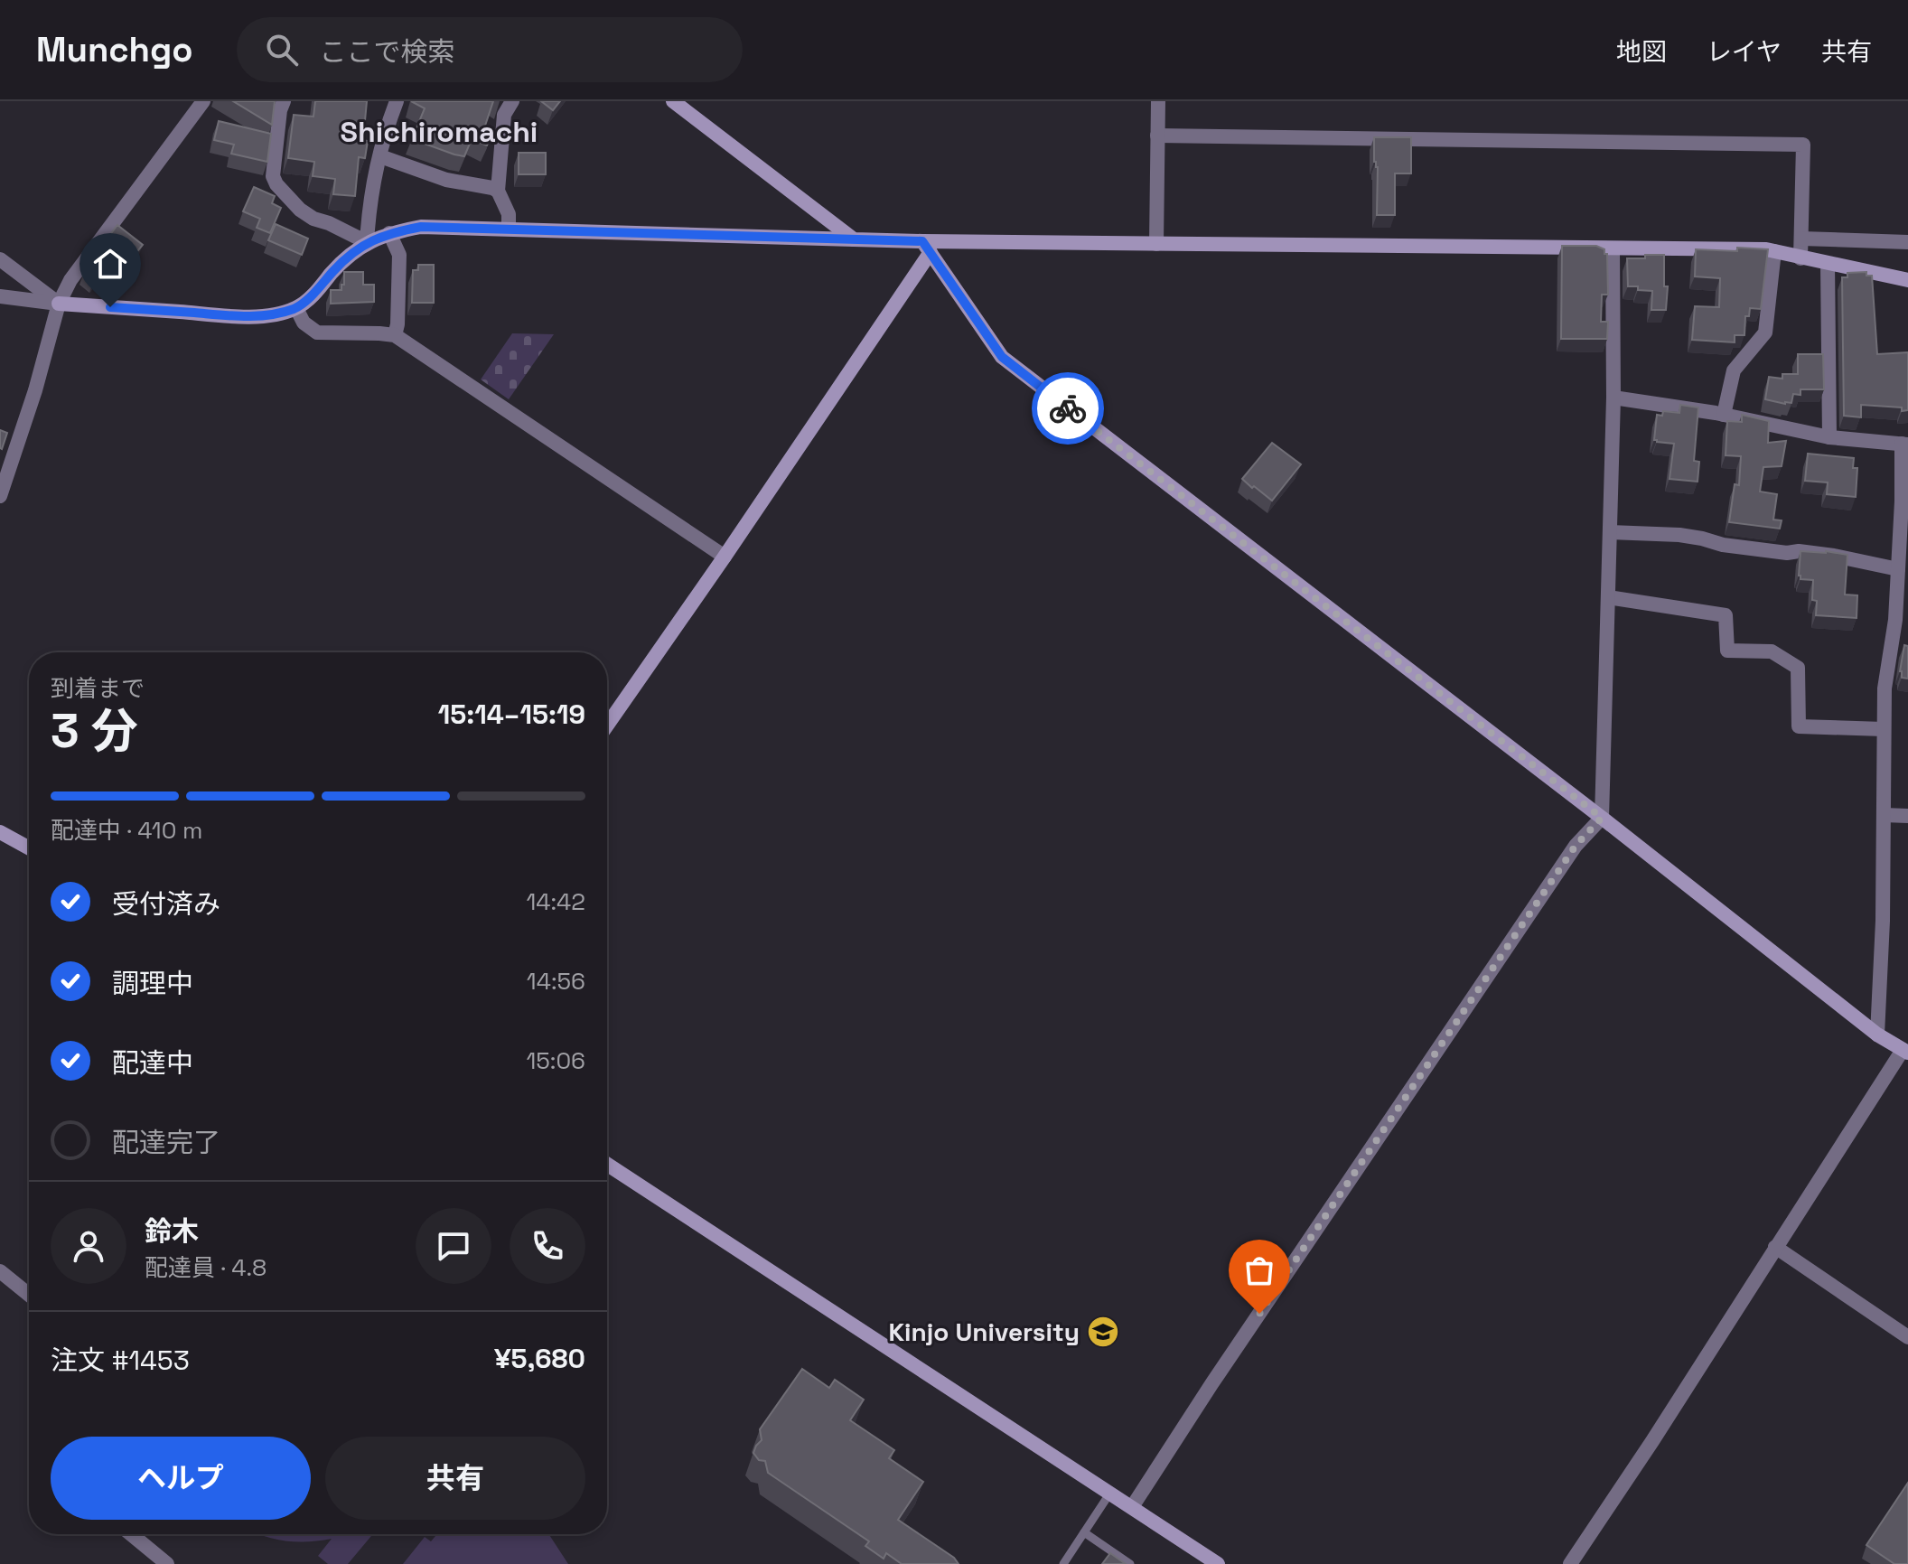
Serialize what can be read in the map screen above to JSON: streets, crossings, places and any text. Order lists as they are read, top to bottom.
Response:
{
  "districts": ["Shichiromachi"],
  "places": {
    "school or university": ["Kinjo University"]
  },
  "page": {
    "header": "Munchgo",
    "search": "ここで検索",
    "nav": ["地図", "レイヤ", "共有"],
    "heading": ["3 分", "到着まで", "15:14–15:19"],
    "panel": [
      "鈴木",
      "配達員 · 4.8",
      "注文 #1453",
      "¥5,680"
    ],
    "bar": "配達中 · 410 m",
    "list": [
      ["受付済み", "14:42"],
      ["調理中", "14:56"],
      ["配達中", "15:06"],
      "配達完了"
    ],
    "buttons": ["ヘルプ", "共有"]
  }
}
